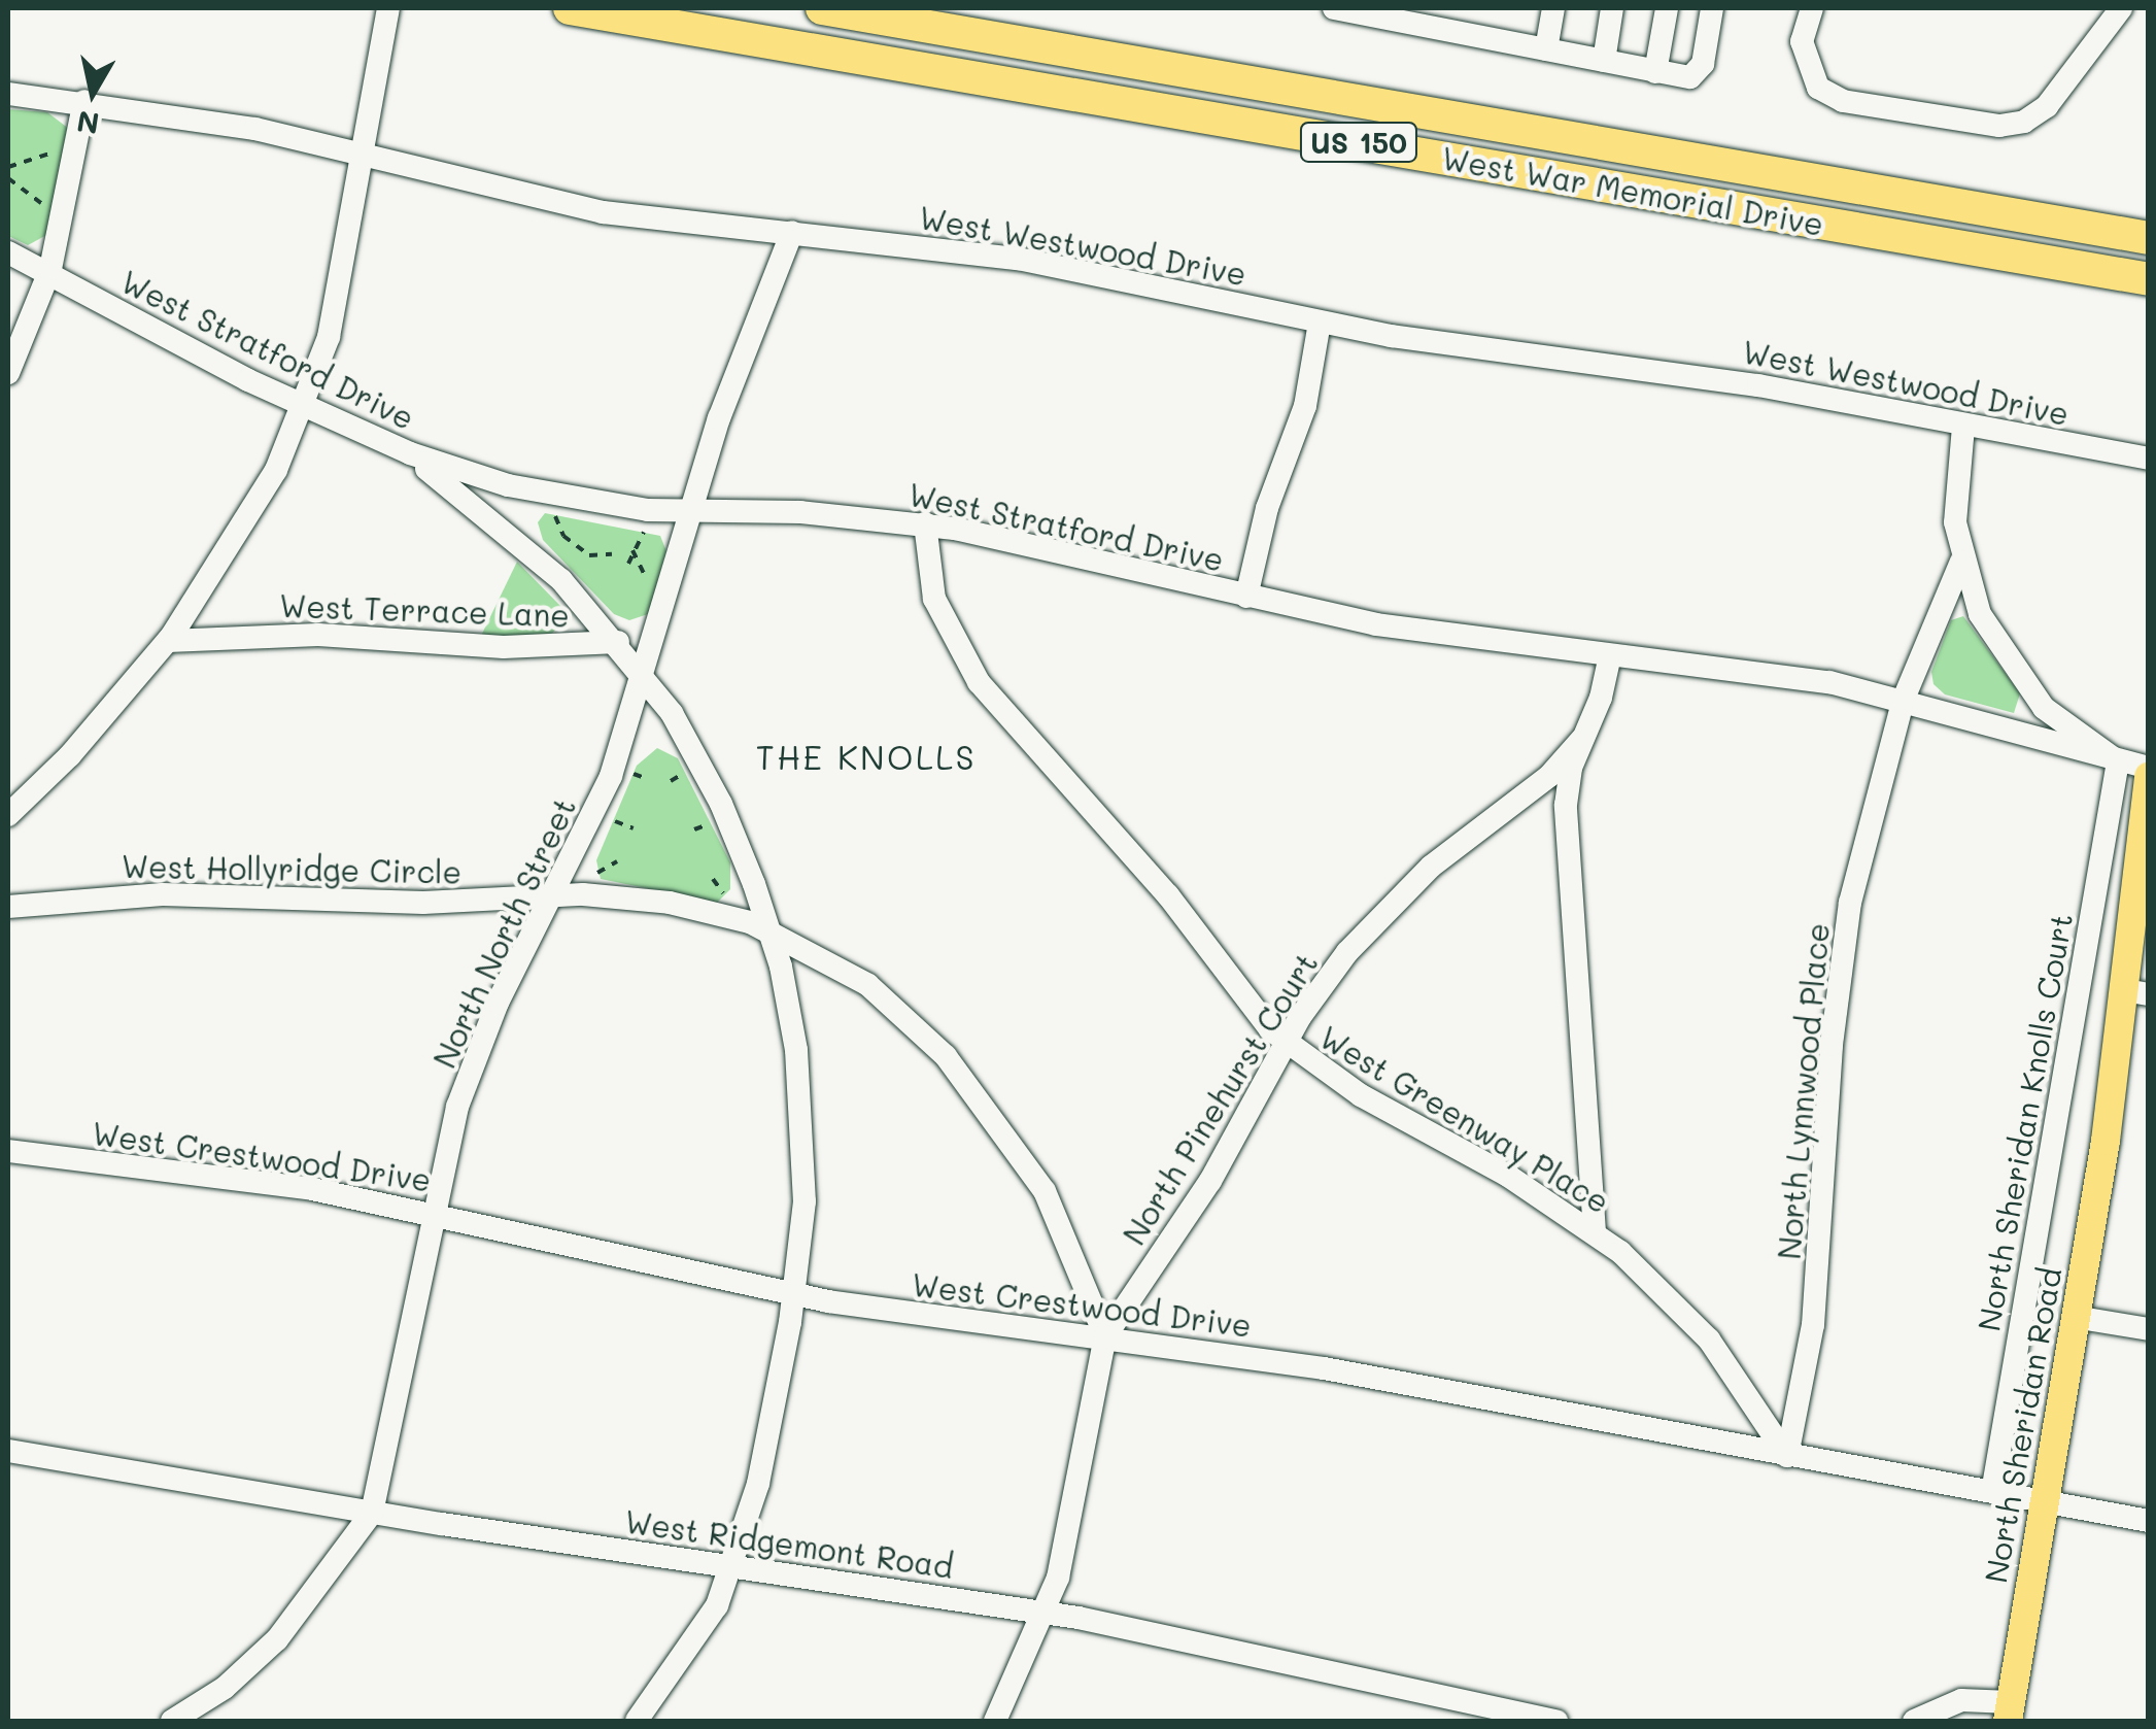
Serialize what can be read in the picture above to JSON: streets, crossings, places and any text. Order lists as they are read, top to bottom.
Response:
{
  "streets": {
    "highway": ["US 150", "West War Memorial Drive"],
    "main road": ["North Sheridan Road"],
    "street": [
      "West Westwood Drive",
      "West Stratford Drive",
      "West Terrace Lane",
      "West Hollyridge Circle",
      "North North Street",
      "North Lynnwood Place",
      "North Pinehurst Court",
      "West Greenway Place",
      "North Sheridan Knolls Court",
      "West Crestwood Drive",
      "West Ridgemont Road"
    ]
  },
  "crossings": [
    ["West Westwood Drive", "North North Street"],
    ["West Westwood Drive", "North Lynnwood Place"],
    ["West Stratford Drive", "North North Street"],
    ["West Stratford Drive", "North Lynnwood Place"],
    ["West Stratford Drive", "West Greenway Place"],
    ["West Stratford Drive", "North Sheridan Knolls Court"],
    ["West Hollyridge Circle", "North North Street"],
    ["West Hollyridge Circle", "North Pinehurst Court"],
    ["West Hollyridge Circle", "West Crestwood Drive"],
    ["North North Street", "West Crestwood Drive"],
    ["North North Street", "West Ridgemont Road"],
    ["North Lynnwood Place", "West Greenway Place"],
    ["North Lynnwood Place", "North Sheridan Knolls Court"],
    ["North Lynnwood Place", "West Crestwood Drive"],
    ["North Pinehurst Court", "West Greenway Place"],
    ["North Pinehurst Court", "West Crestwood Drive"],
    ["West Greenway Place", "West Crestwood Drive"],
    ["North Sheridan Knolls Court", "West Crestwood Drive"],
    ["West Crestwood Drive", "North Sheridan Road"]
  ],
  "districts": ["THE KNOLLS"],
  "north": "bottom"
}
